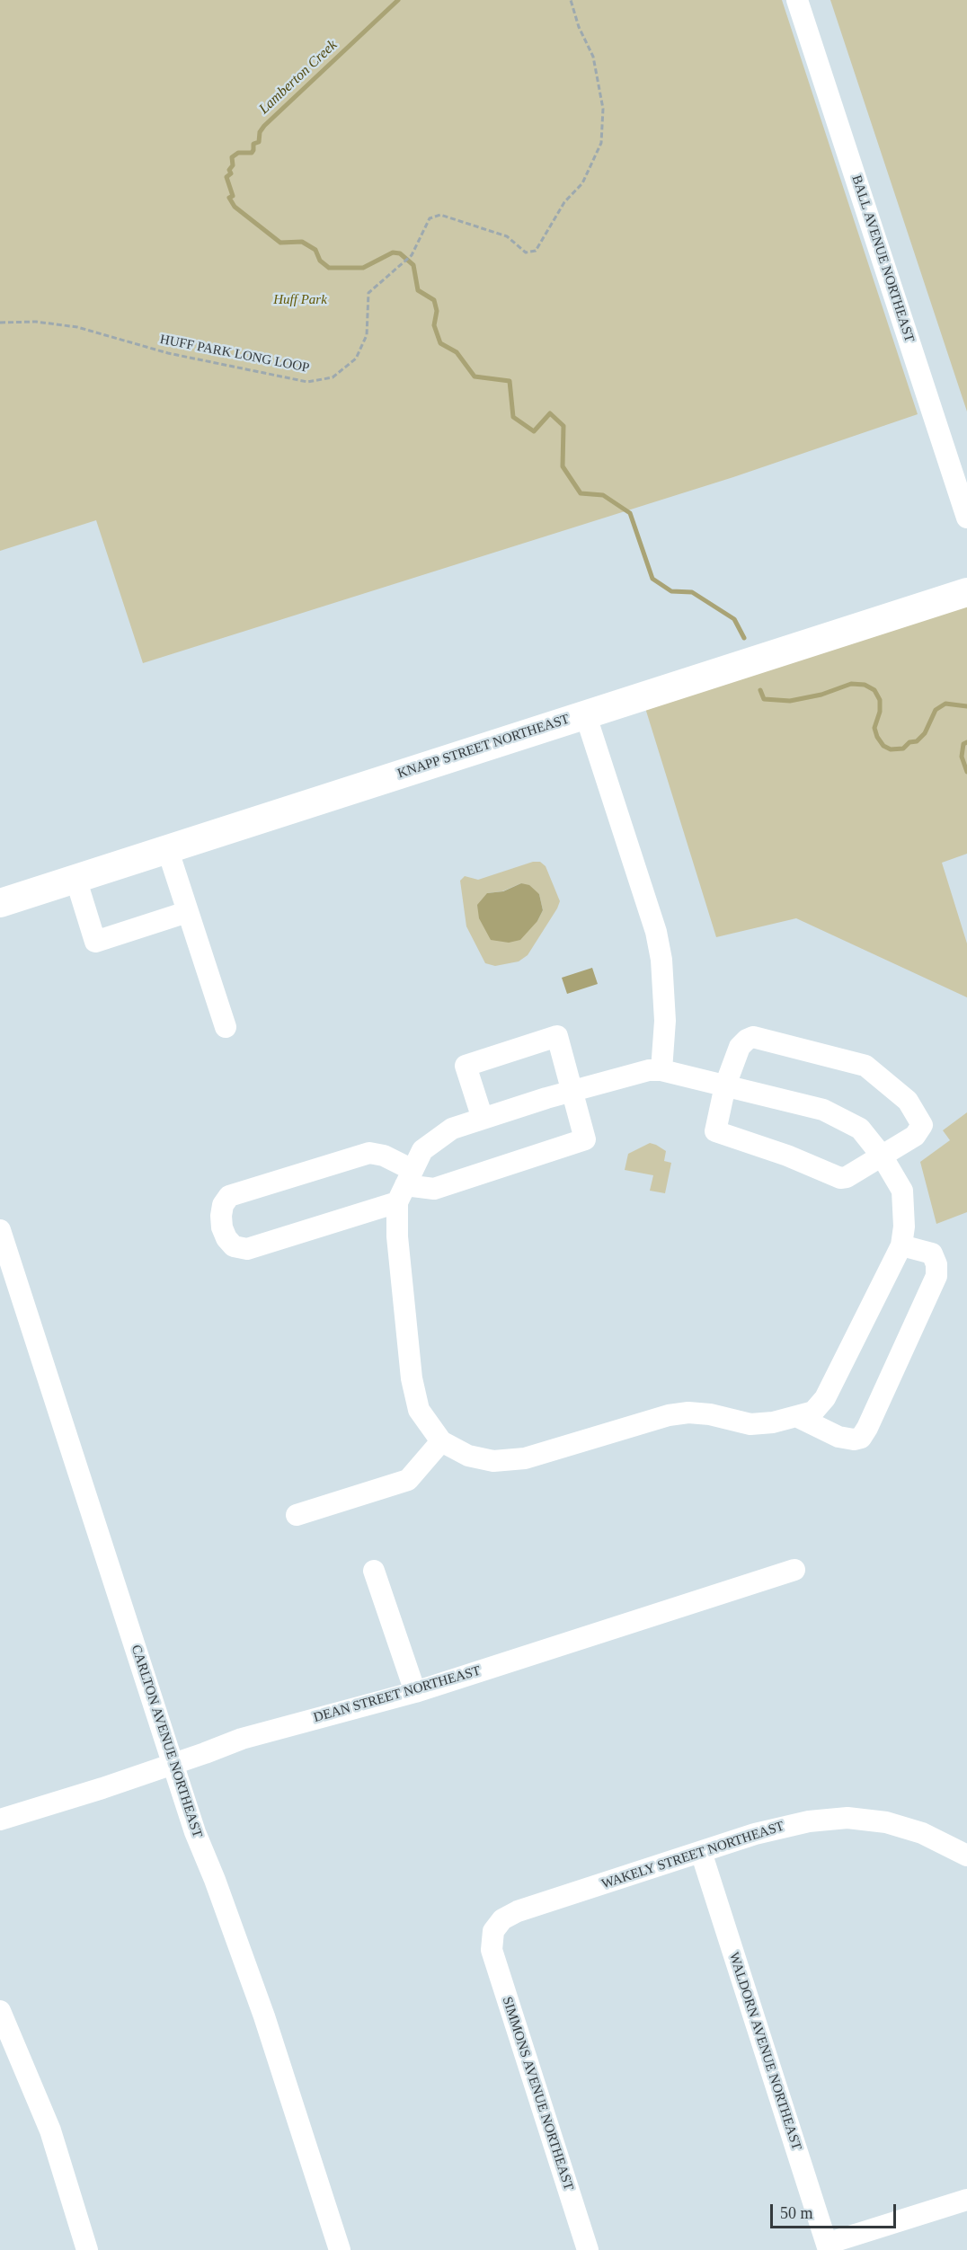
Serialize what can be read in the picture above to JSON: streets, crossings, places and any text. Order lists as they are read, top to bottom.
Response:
{
  "streets": {
    "main road": ["KNAPP STREET NORTHEAST"],
    "street": [
      "BALL AVENUE NORTHEAST",
      "DEAN STREET NORTHEAST",
      "CARLTON AVENUE NORTHEAST",
      "WAKELY STREET NORTHEAST",
      "WALDORN AVENUE NORTHEAST",
      "SIMMONS AVENUE NORTHEAST"
    ],
    "path": ["HUFF PARK LONG LOOP"]
  },
  "crossings": [
    ["DEAN STREET NORTHEAST", "CARLTON AVENUE NORTHEAST"],
    ["WAKELY STREET NORTHEAST", "WALDORN AVENUE NORTHEAST"],
    ["WAKELY STREET NORTHEAST", "SIMMONS AVENUE NORTHEAST"]
  ],
  "water": ["Lamberton Creek"],
  "parks": ["Huff Park"],
  "scale_bar": "50 m"
}
